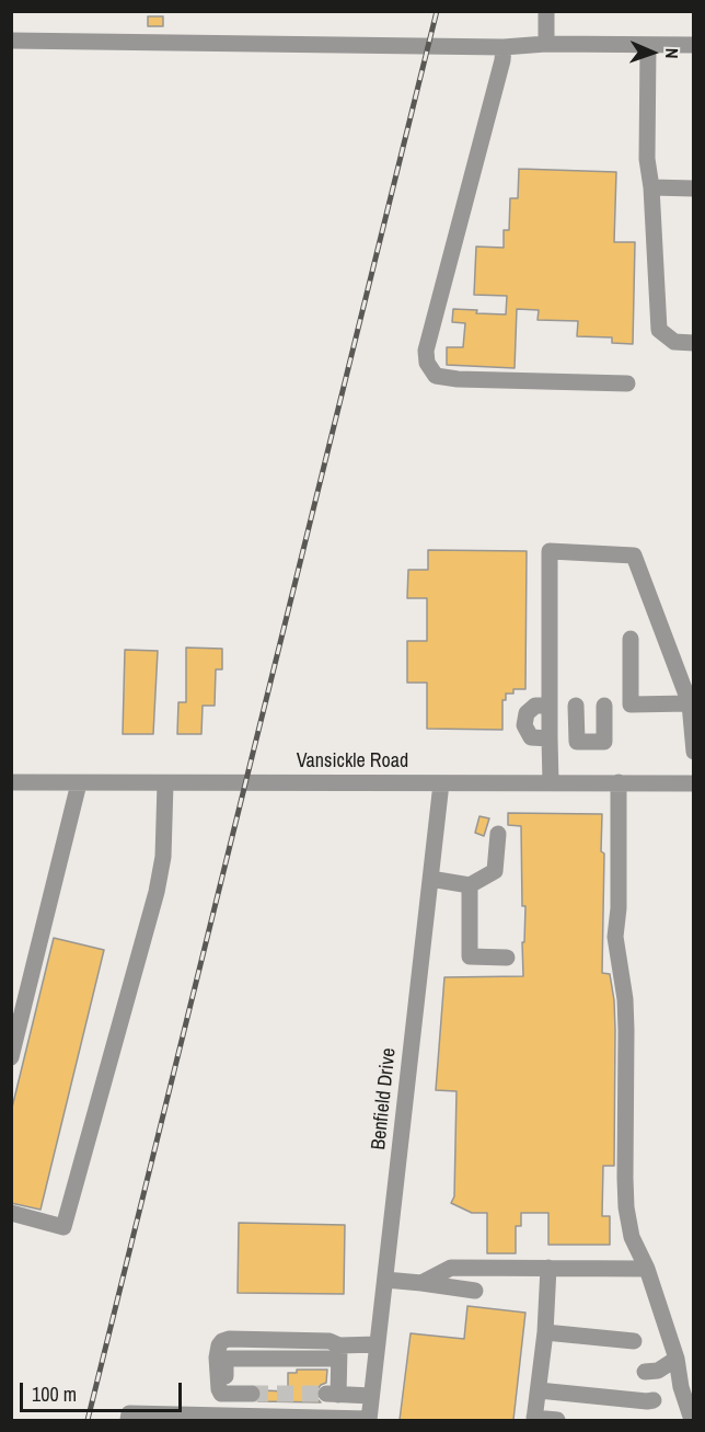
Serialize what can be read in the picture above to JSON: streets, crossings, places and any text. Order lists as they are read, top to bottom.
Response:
{
  "streets": {
    "street": ["Vansickle Road", "Benfield Drive"]
  },
  "crossings": [
    ["Vansickle Road", "Benfield Drive"]
  ],
  "scale_bar": "100 m",
  "north": "right"
}
